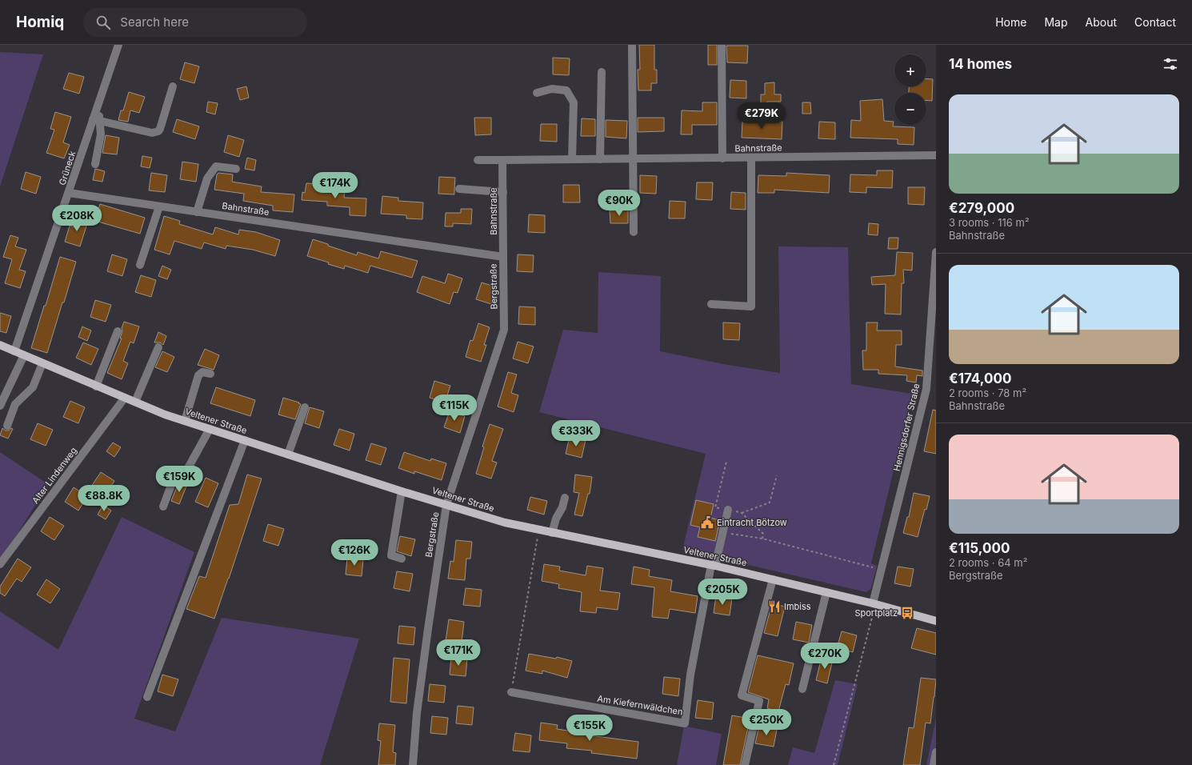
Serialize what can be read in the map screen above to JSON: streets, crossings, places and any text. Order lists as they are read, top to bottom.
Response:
{
  "streets": {
    "main road": ["Veltener Straße"],
    "street": [
      "Bahnstraße",
      "Grüneck",
      "Bergstraße",
      "Hennigsdorfer Straße",
      "Alter Lindenweg",
      "Am Kiefernwäldchen"
    ]
  },
  "crossings": [
    ["Bahnstraße", "Grüneck"],
    ["Bahnstraße", "Bergstraße"],
    ["Grüneck", "Veltener Straße"],
    ["Bergstraße", "Veltener Straße"],
    ["Veltener Straße", "Hennigsdorfer Straße"],
    ["Veltener Straße", "Alter Lindenweg"],
    ["Veltener Straße", "Am Kiefernwäldchen"]
  ],
  "places": {
    "public building": ["Eintracht Bötzow"],
    "restaurant": ["Imbiss"],
    "bus stop": ["Sportplatz"]
  },
  "page": {
    "header": "Homiq",
    "search": "Search here",
    "nav": [
      "Home",
      "Map",
      "About",
      "Contact"
    ],
    "heading": "14 homes",
    "map_buttons": ["+", "−"],
    "list": [
      {
        "name": "€279,000",
        "note": "3 rooms · 116 m² · Bahnstraße"
      },
      {
        "name": "€174,000",
        "note": "2 rooms · 78 m² · Bahnstraße"
      },
      {
        "name": "€115,000",
        "note": "2 rooms · 64 m² · Bergstraße"
      }
    ],
    "price": [
      "€279K",
      "€174K",
      "€90K",
      "€208K",
      "€115K",
      "€333K",
      "€159K",
      "€88.8K",
      "€126K",
      "€205K",
      "€171K",
      "€270K",
      "€250K",
      "€155K"
    ]
  }
}
